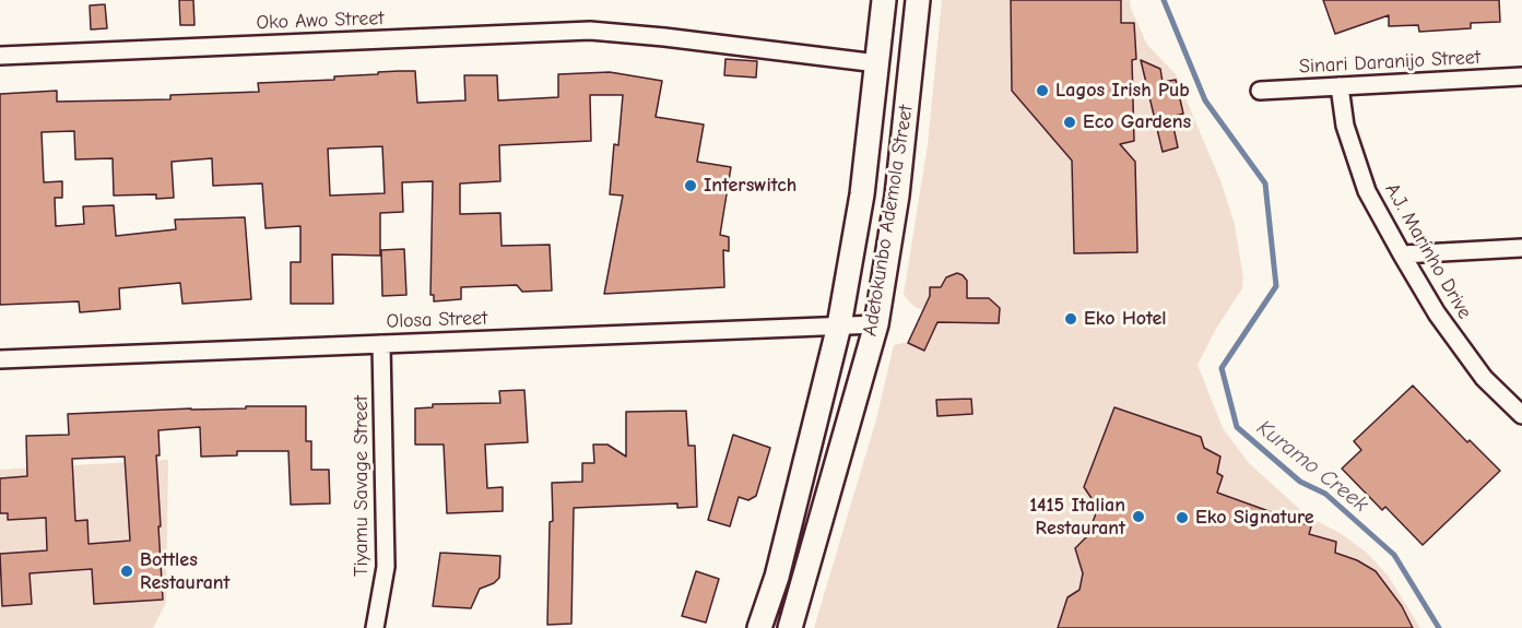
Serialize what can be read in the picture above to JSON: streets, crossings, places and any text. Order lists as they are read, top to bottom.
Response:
{
  "streets": {
    "main road": ["Adetokunbo Ademola Street"],
    "street": [
      "Oko Awo Street",
      "Sinari Daranijo Street",
      "A.J. Marinho Drive",
      "Olosa Street",
      "Tiyamu Savage Street"
    ]
  },
  "crossings": [
    ["Oko Awo Street", "Adetokunbo Ademola Street"],
    ["Sinari Daranijo Street", "A.J. Marinho Drive"],
    ["Adetokunbo Ademola Street", "Olosa Street"],
    ["Olosa Street", "Tiyamu Savage Street"]
  ],
  "water": ["Kuramo Creek"],
  "places": [
    "Lagos Irish Pub",
    "Eco Gardens",
    "Interswitch",
    "Eko Hotel",
    "1415 Italian Restaurant",
    "Eko Signature",
    "Bottles Restaurant"
  ]
}
